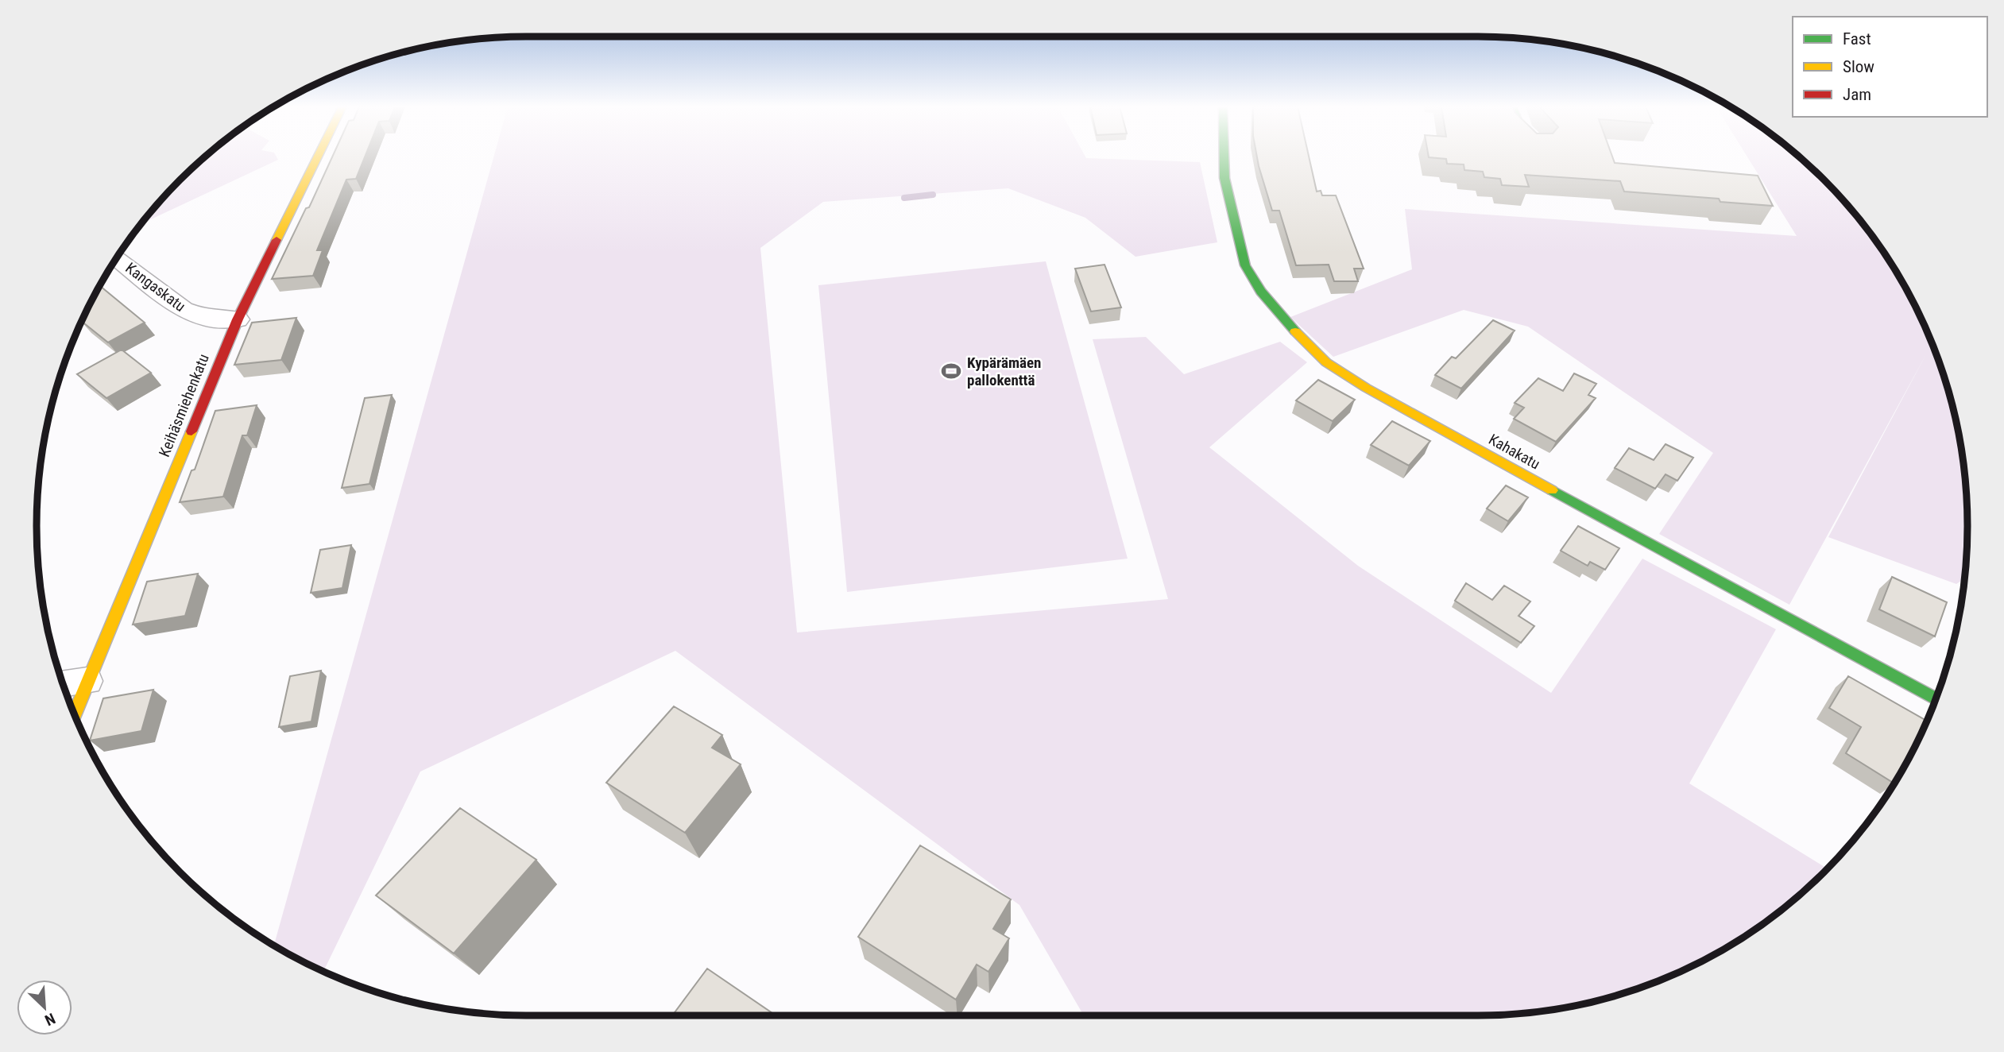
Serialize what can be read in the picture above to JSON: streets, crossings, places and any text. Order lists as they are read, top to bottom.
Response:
{
  "streets": {
    "street": ["Kangaskatu", "Keihäsmiehenkatu", "Kahakatu"]
  },
  "crossings": [
    ["Kangaskatu", "Keihäsmiehenkatu"]
  ],
  "places": {
    "sports": ["Kypärämäen pallokenttä"]
  },
  "legend": ["Fast", "Slow", "Jam"],
  "north": "bottom right"
}
